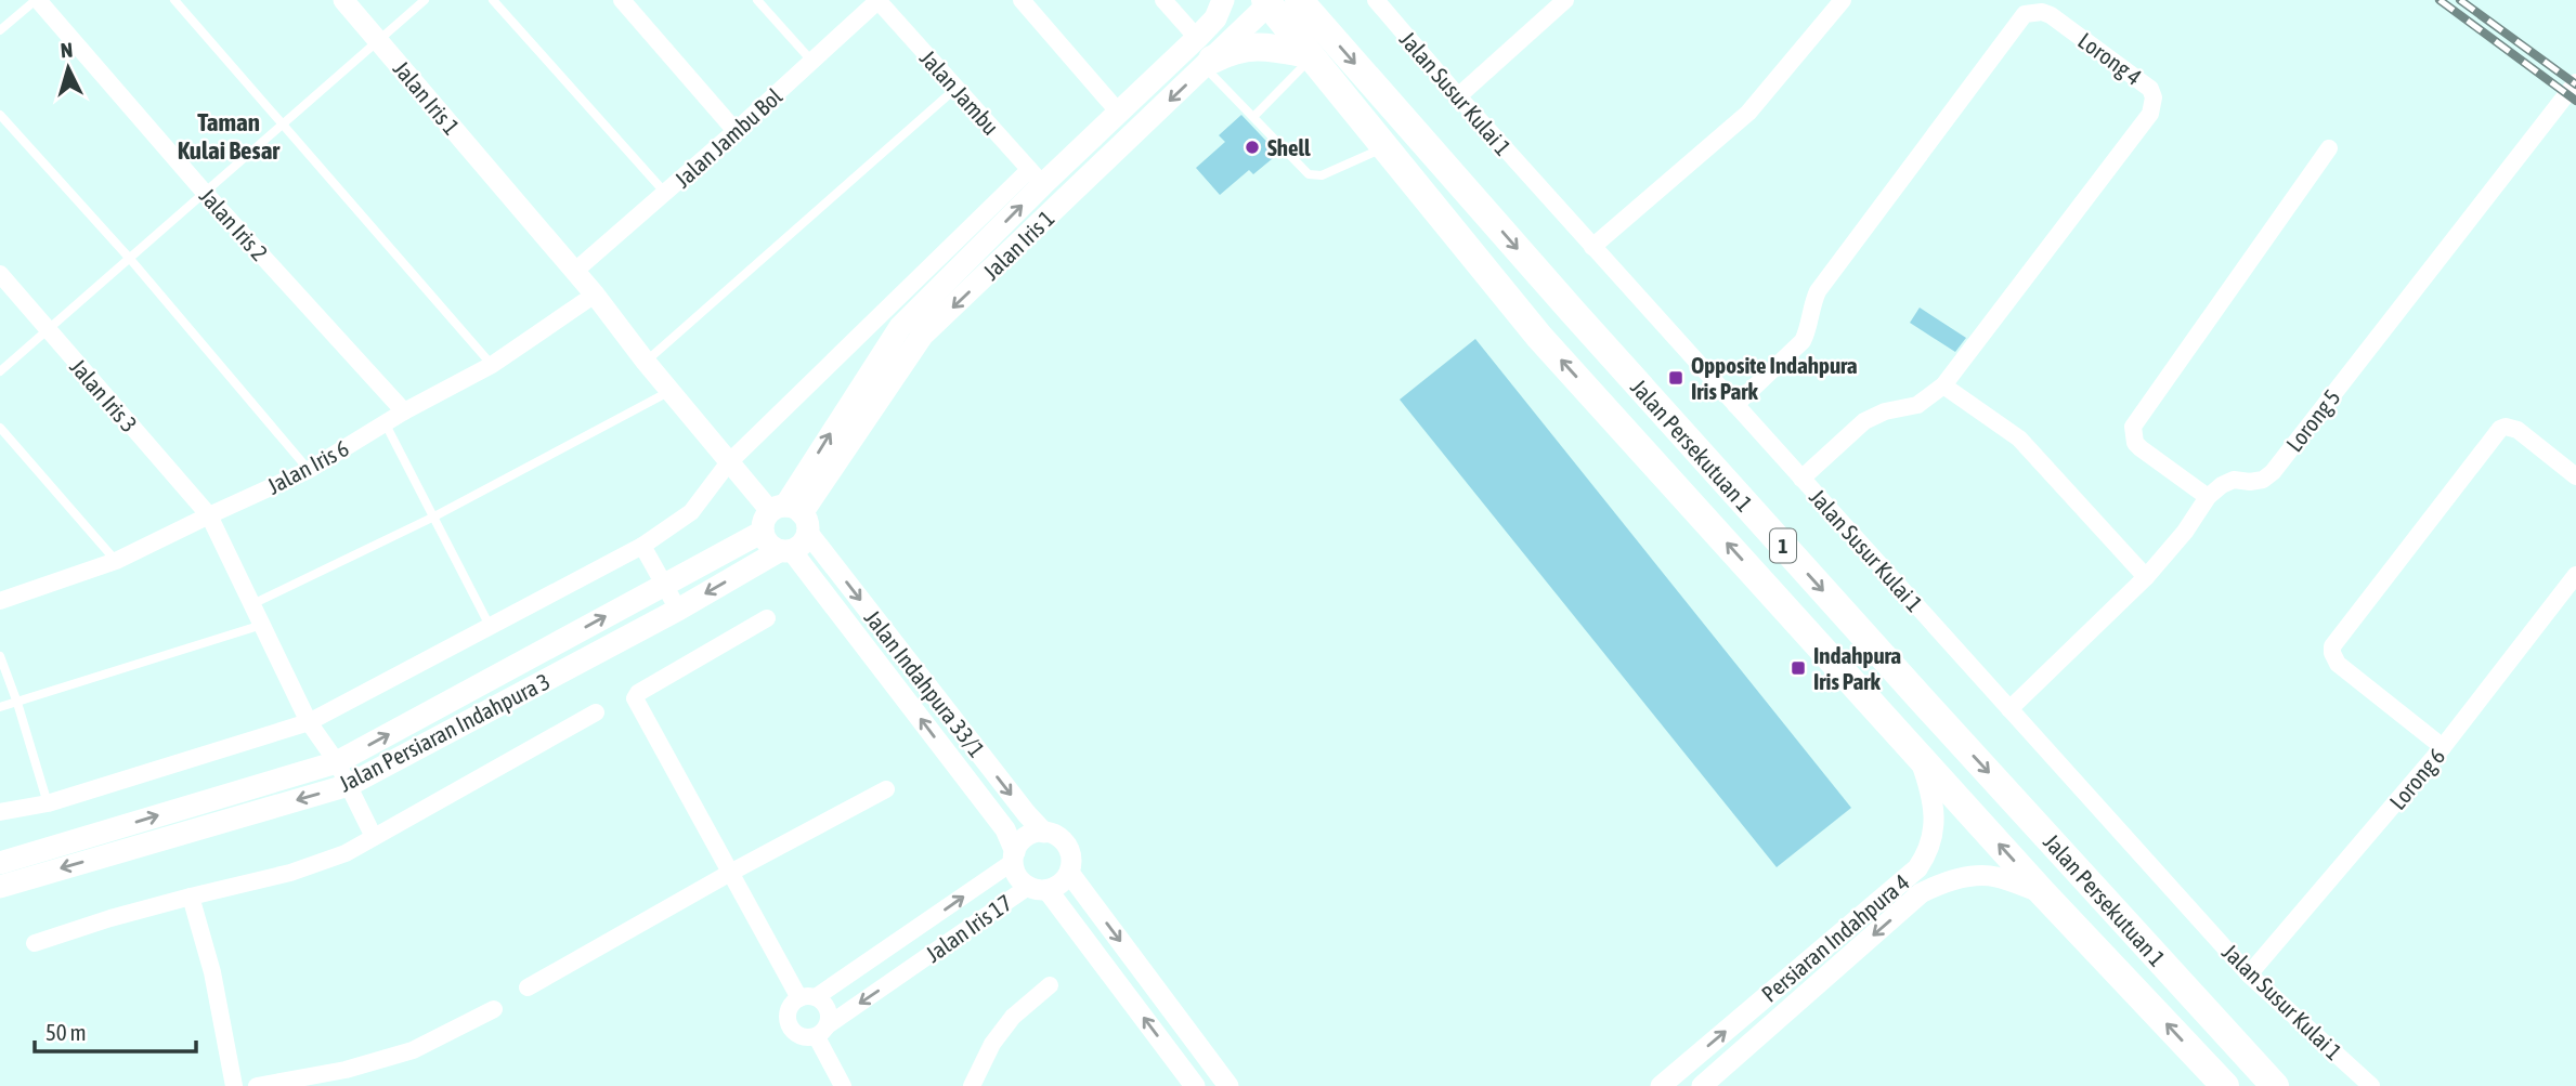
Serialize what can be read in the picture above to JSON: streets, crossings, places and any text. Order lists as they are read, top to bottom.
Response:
{
  "streets": {
    "highway": ["Jalan Persekutuan 1", "1"],
    "main road": ["Jalan Iris 1", "Jalan Persiaran Indahpura 3"],
    "street": [
      "Lorong 4",
      "Jalan Jambu",
      "Jalan Susur Kulai 1",
      "Jalan Jambu Bol",
      "Jalan Iris 2",
      "Jalan Iris 3",
      "Lorong 5",
      "Jalan Iris 6",
      "Jalan Indahpura 33/1",
      "Lorong 6",
      "Jalan Iris 17",
      "Persiaran Indahpura 4"
    ]
  },
  "crossings": [
    ["Lorong 4", "Jalan Susur Kulai 1"],
    ["Jalan Jambu", "Jalan Iris 1"],
    ["Jalan Jambu", "Jalan Jambu Bol"],
    ["Jalan Susur Kulai 1", "Lorong 5"],
    ["Jalan Susur Kulai 1", "Lorong 6"],
    ["Jalan Iris 1", "Jalan Jambu Bol"],
    ["Jalan Iris 1", "Jalan Persekutuan 1"],
    ["Jalan Iris 1", "Jalan Iris 6"],
    ["Jalan Iris 1", "Jalan Indahpura 33/1"],
    ["Jalan Iris 1", "Jalan Persiaran Indahpura 3"],
    ["Jalan Iris 2", "Jalan Iris 6"],
    ["Jalan Iris 3", "Jalan Iris 6"],
    ["Jalan Iris 3", "Jalan Persiaran Indahpura 3"],
    ["Jalan Persekutuan 1", "Persiaran Indahpura 4"],
    ["Jalan Indahpura 33/1", "Jalan Persiaran Indahpura 3"],
    ["Jalan Indahpura 33/1", "Jalan Iris 17"]
  ],
  "districts": ["Taman Kulai Besar"],
  "places": {
    "other": ["Shell"],
    "transit": ["Opposite Indahpura Iris Park", "Indahpura Iris Park"]
  },
  "scale_bar": "50 m",
  "north": "top"
}
